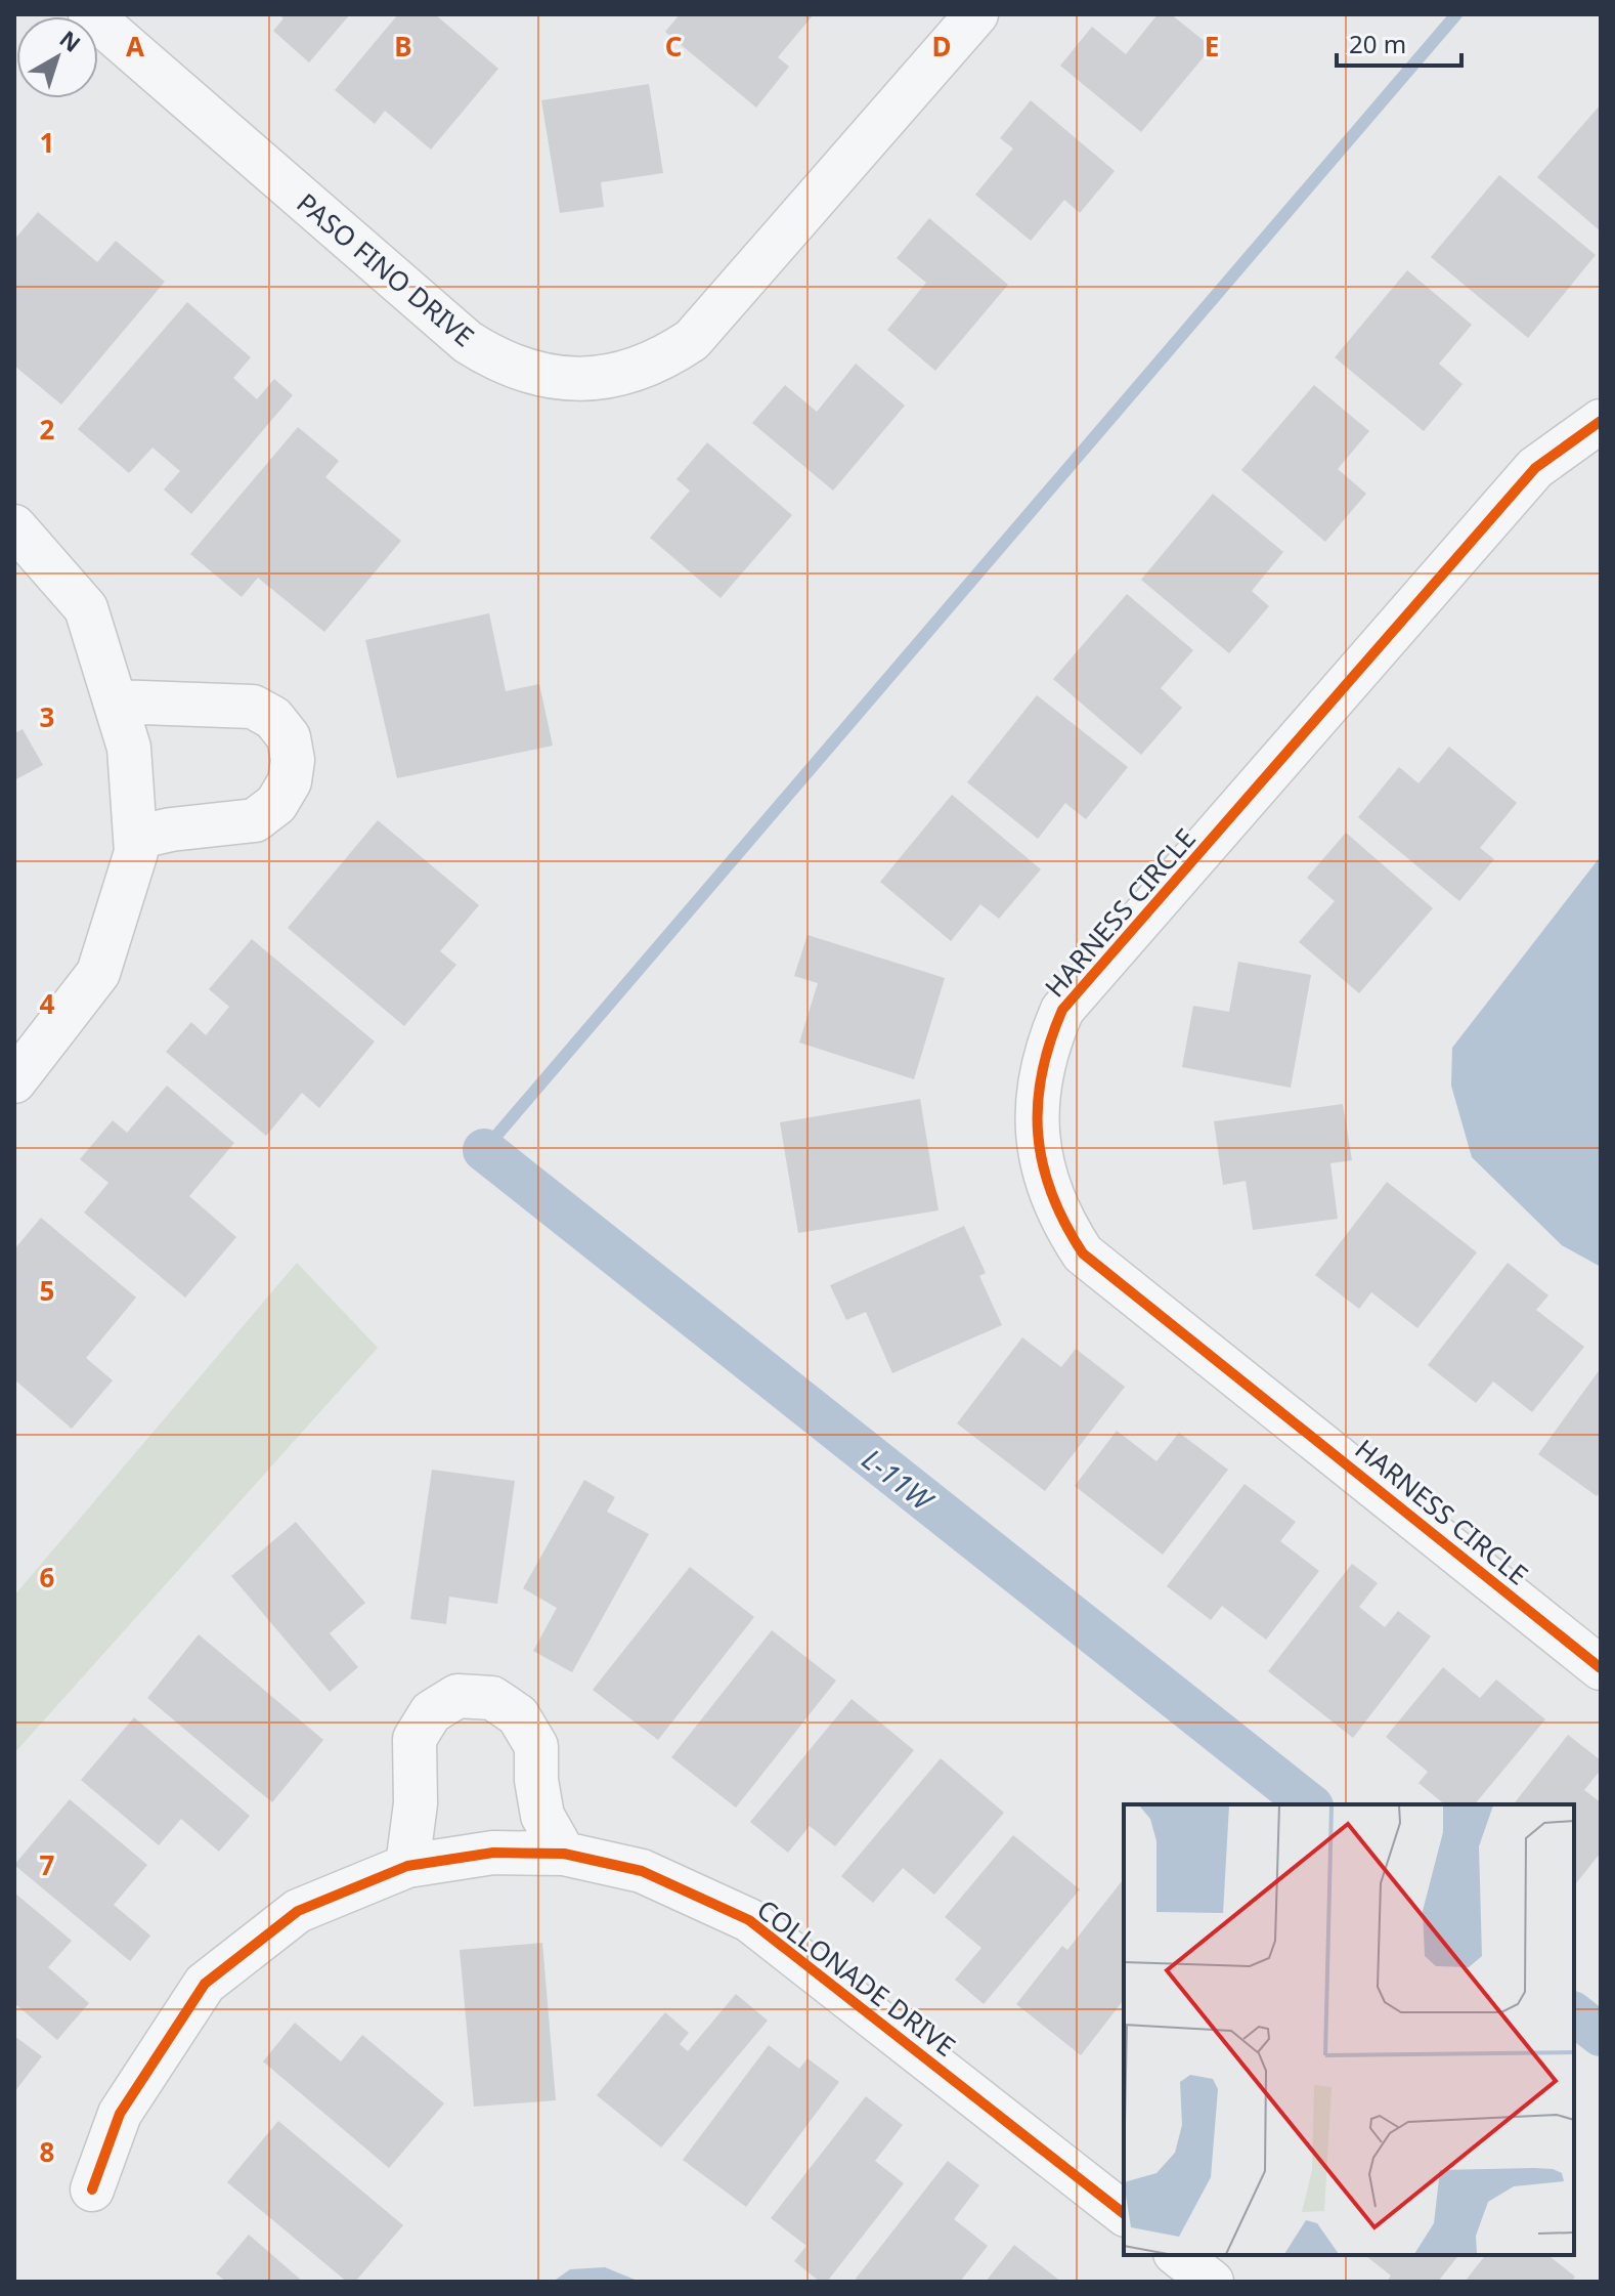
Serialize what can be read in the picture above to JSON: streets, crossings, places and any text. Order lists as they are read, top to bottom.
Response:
{
  "streets": {
    "street": ["PASO FINO DRIVE", "HARNESS CIRCLE", "COLLONADE DRIVE"]
  },
  "water": ["L-11W"],
  "scale_bar": "20 m",
  "north": "top right",
  "grid": {
    "columns": [
      "A",
      "B",
      "C",
      "D",
      "E"
    ],
    "rows": [
      "1",
      "2",
      "3",
      "4",
      "5",
      "6",
      "7",
      "8"
    ]
  }
}
